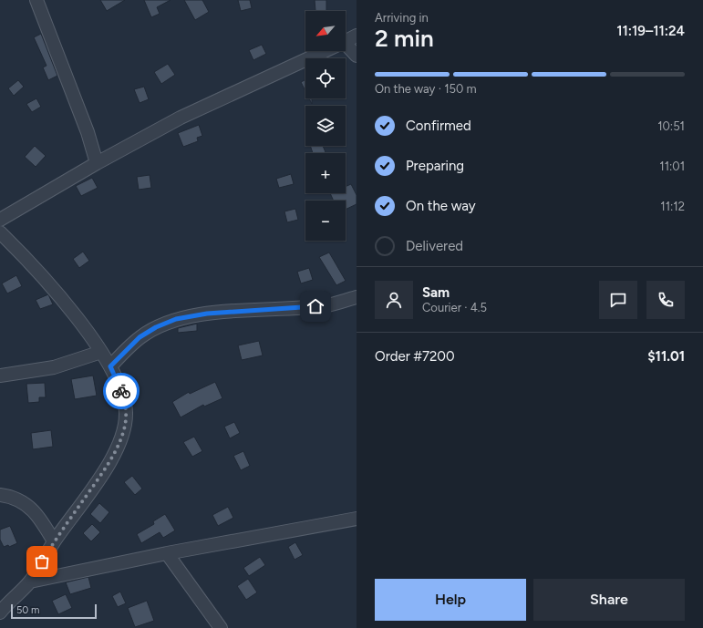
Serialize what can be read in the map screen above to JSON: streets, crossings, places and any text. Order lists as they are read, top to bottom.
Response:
{
  "scale_bar": "50 m",
  "north": "bottom left",
  "page": {
    "heading": ["2 min", "Arriving in", "11:19–11:24"],
    "panel": [
      "Sam",
      "Courier · 4.5",
      "Order #7200",
      "$11.01"
    ],
    "map_buttons": ["+", "−"],
    "bar": "On the way · 150 m",
    "list": [
      ["Confirmed", "10:51"],
      ["Preparing", "11:01"],
      ["On the way", "11:12"],
      "Delivered"
    ],
    "buttons": ["Help", "Share"],
    "scale": "50 m"
  }
}
